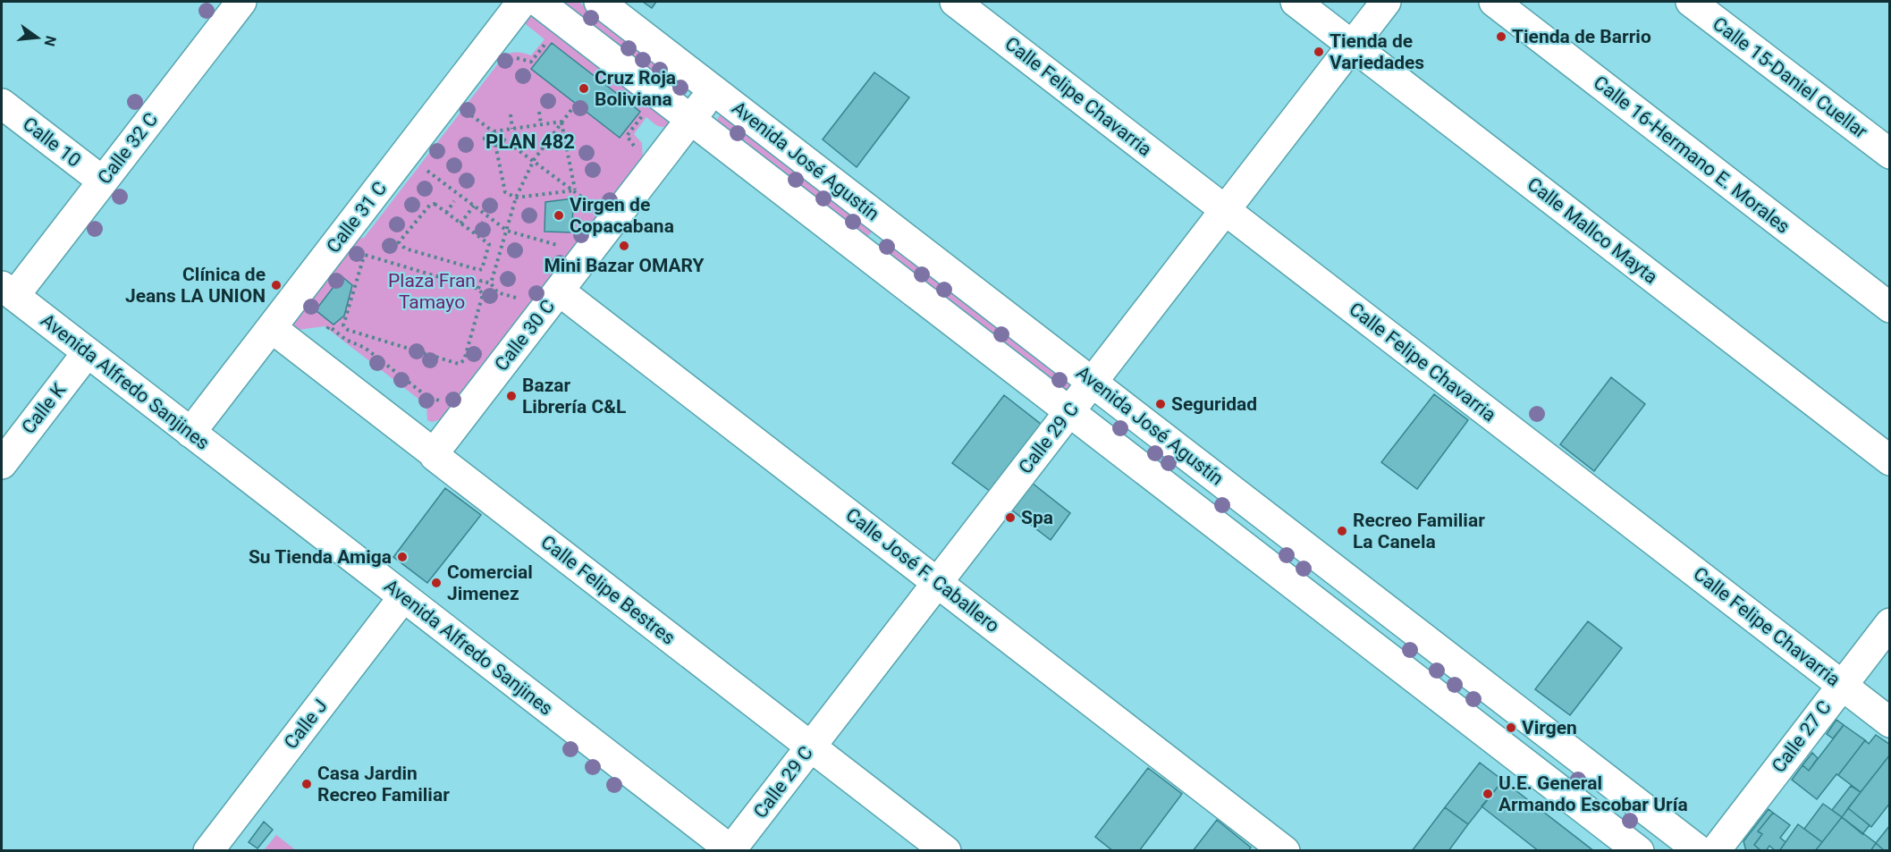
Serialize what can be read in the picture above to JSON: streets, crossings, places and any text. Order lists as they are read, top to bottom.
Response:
{
  "streets": {
    "street": [
      "Calle 15-Daniel Cuellar",
      "Calle Felipe Chavarria",
      "Calle 10",
      "Calle 32 C",
      "Calle 16-Hermano E. Morales",
      "Avenida José Agustín",
      "Calle 31 C",
      "Calle Mallco Mayta",
      "Calle 30 C",
      "Avenida Alfredo Sanjines",
      "Calle K",
      "Calle 29 C",
      "Calle José F. Caballero",
      "Calle Felipe Bestres",
      "Calle J",
      "Calle 27 C"
    ]
  },
  "crossings": [
    ["Calle Felipe Chavarria", "Calle 29 C"],
    ["Calle Felipe Chavarria", "Calle 27 C"],
    ["Calle 10", "Calle 32 C"],
    ["Calle 32 C", "Avenida Alfredo Sanjines"],
    ["Avenida José Agustín", "Calle 30 C"],
    ["Avenida José Agustín", "Calle 29 C"],
    ["Calle 31 C", "Avenida Alfredo Sanjines"],
    ["Calle 31 C", "Calle Felipe Bestres"],
    ["Calle Mallco Mayta", "Calle 29 C"],
    ["Calle 30 C", "Calle José F. Caballero"],
    ["Calle 30 C", "Calle Felipe Bestres"],
    ["Avenida Alfredo Sanjines", "Calle K"],
    ["Avenida Alfredo Sanjines", "Calle 29 C"],
    ["Avenida Alfredo Sanjines", "Calle J"],
    ["Calle 29 C", "Calle José F. Caballero"],
    ["Calle 29 C", "Calle Felipe Bestres"]
  ],
  "districts": ["PLAN 482"],
  "parks": ["Plaza Fran Tamayo"],
  "places": [
    "Tienda de Barrio",
    "Tienda de Variedades",
    "Cruz Roja Boliviana",
    "Virgen de Copacabana",
    "Mini Bazar OMARY",
    "Clínica de Jeans LA UNION",
    "Bazar Librería C&L",
    "Seguridad",
    "Spa",
    "Recreo Familiar La Canela",
    "Su Tienda Amiga",
    "Comercial Jimenez",
    "Virgen",
    "Casa Jardin Recreo Familiar",
    "U.E. General Armando Escobar Uría"
  ],
  "north": "right"
}
